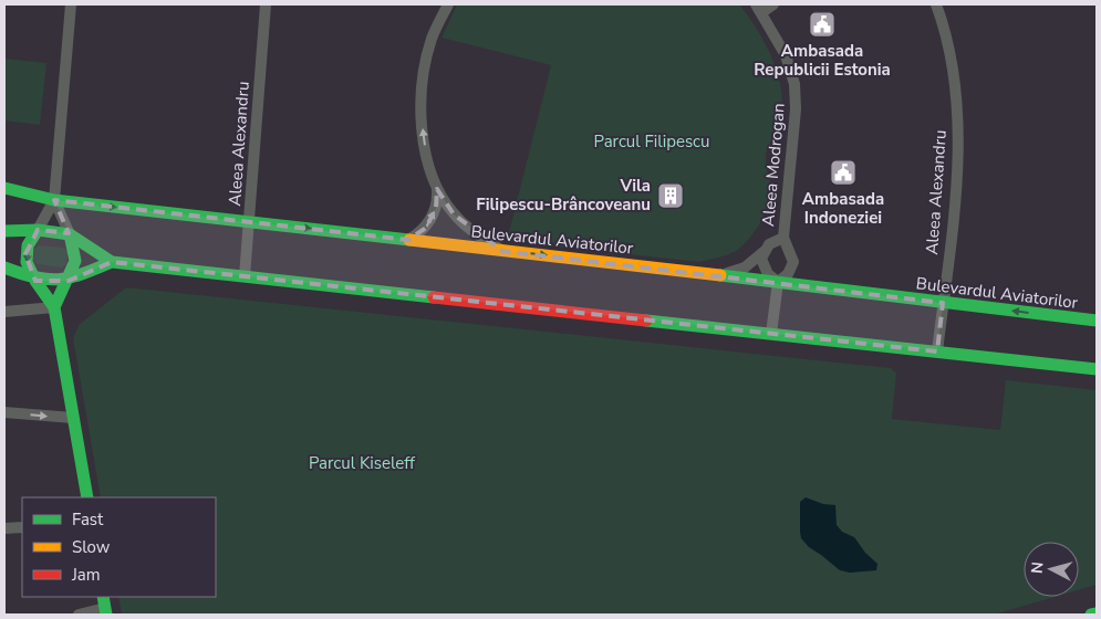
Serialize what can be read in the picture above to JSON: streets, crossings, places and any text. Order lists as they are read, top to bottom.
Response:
{
  "streets": {
    "main road": ["Bulevardul Aviatorilor"],
    "street": ["Aleea Alexandru", "Aleea Modrogan"]
  },
  "crossings": [
    ["Aleea Alexandru", "Bulevardul Aviatorilor"],
    ["Aleea Modrogan", "Bulevardul Aviatorilor"]
  ],
  "parks": ["Parcul Filipescu", "Parcul Kiseleff"],
  "places": {
    "public building": ["Ambasada Republicii Estonia", "Ambasada Indoneziei"],
    "building": ["Vila Filipescu-Brâncoveanu"]
  },
  "legend": ["Fast", "Slow", "Jam"],
  "north": "left"
}
